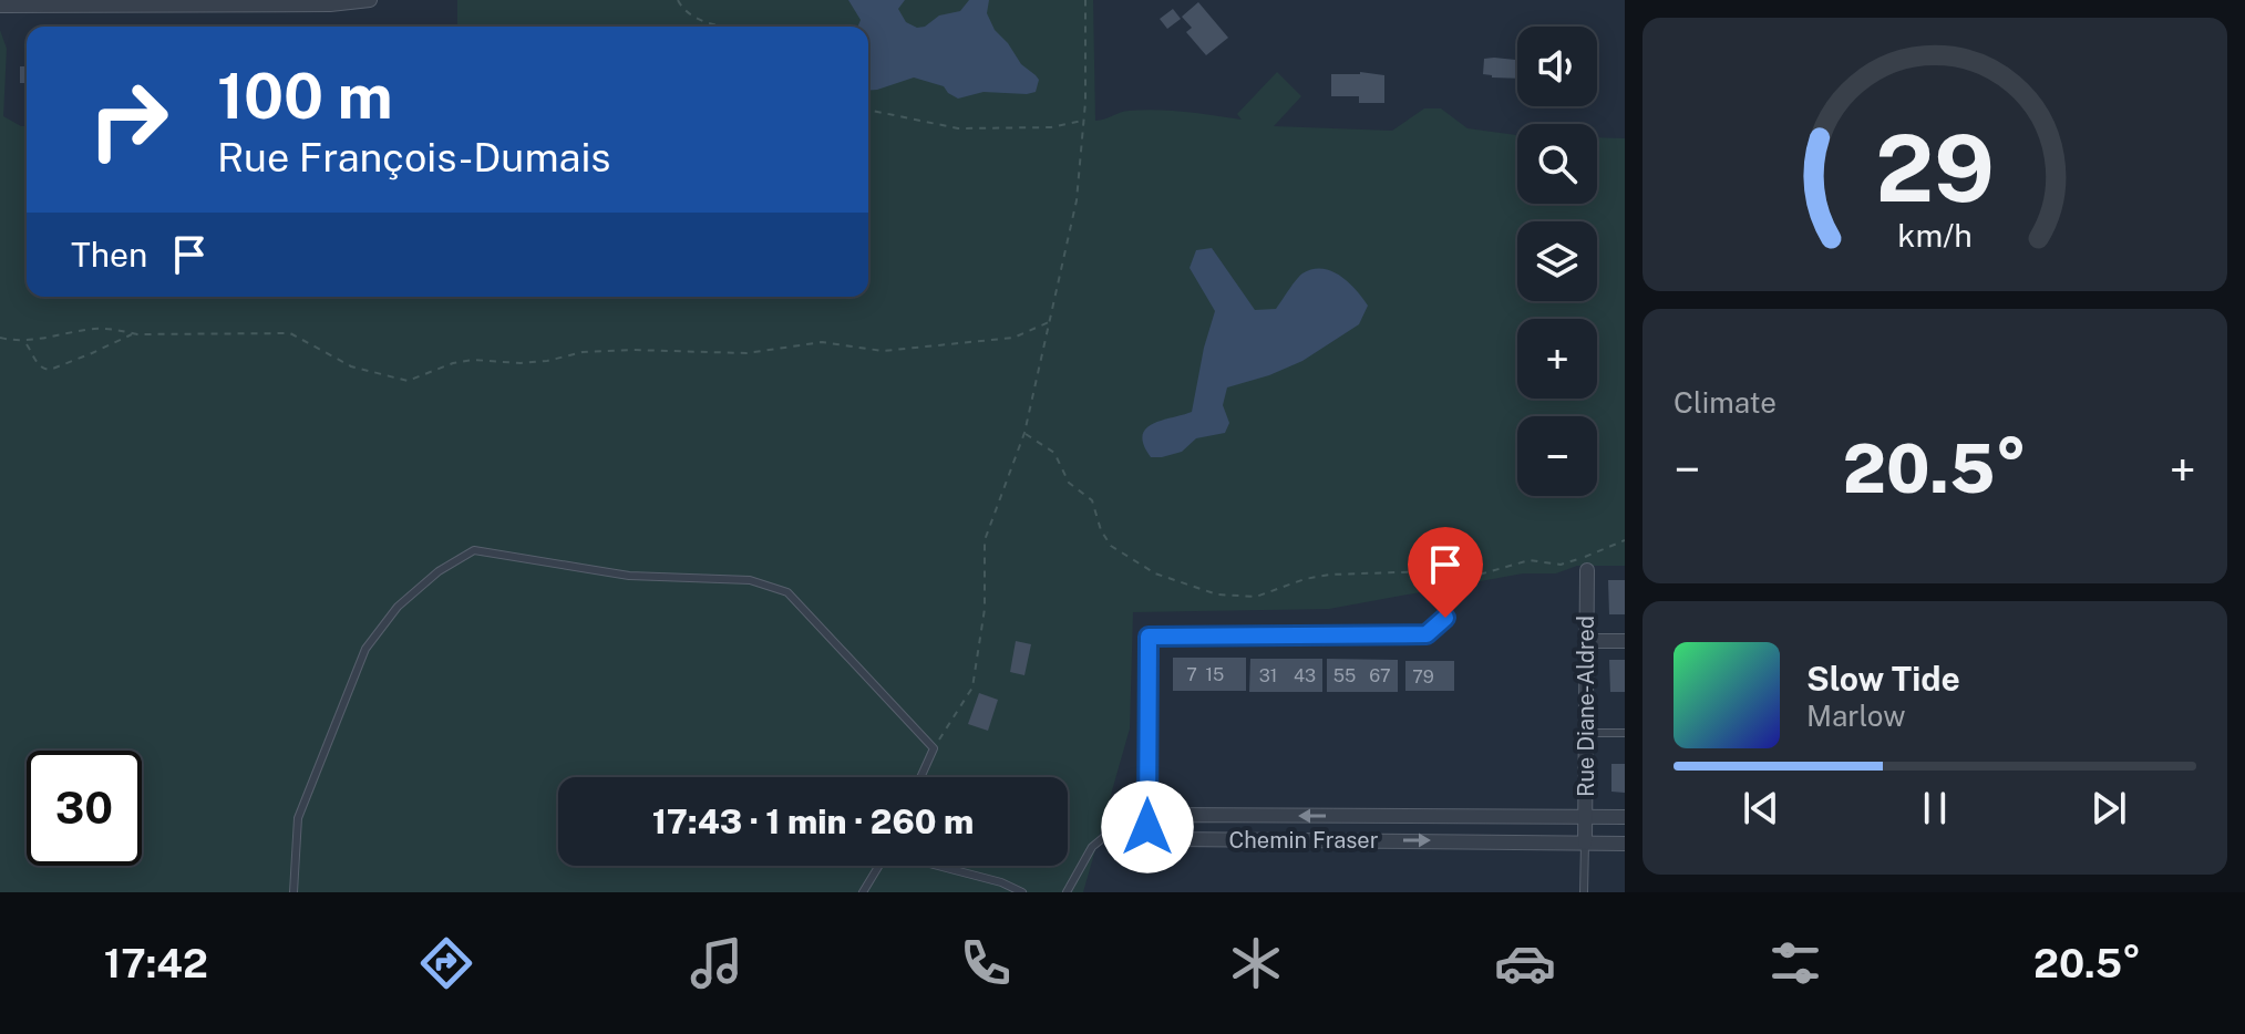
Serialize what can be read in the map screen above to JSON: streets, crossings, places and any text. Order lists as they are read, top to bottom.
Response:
{
  "streets": {
    "street": ["Rue Diane-Aldred", "Chemin Fraser"]
  },
  "crossings": [
    ["Rue Diane-Aldred", "Chemin Fraser"]
  ],
  "house_numbers": [
    "7",
    "15",
    "31",
    "43",
    "55",
    "67",
    "79"
  ],
  "page": {
    "map_buttons": ["+", "−"],
    "turn": ["100 m", "Rue François-Dumais"],
    "then": "Then",
    "tile": "Climate",
    "heat": ["−", "20.5°", "+"],
    "song": ["Slow Tide", "Marlow"],
    "limit": "30",
    "trip": "17:43 · 1 min · 260 m",
    "tabs": ["17:42", "20.5°"],
    "gauge": ["29", "km/h"]
  }
}
